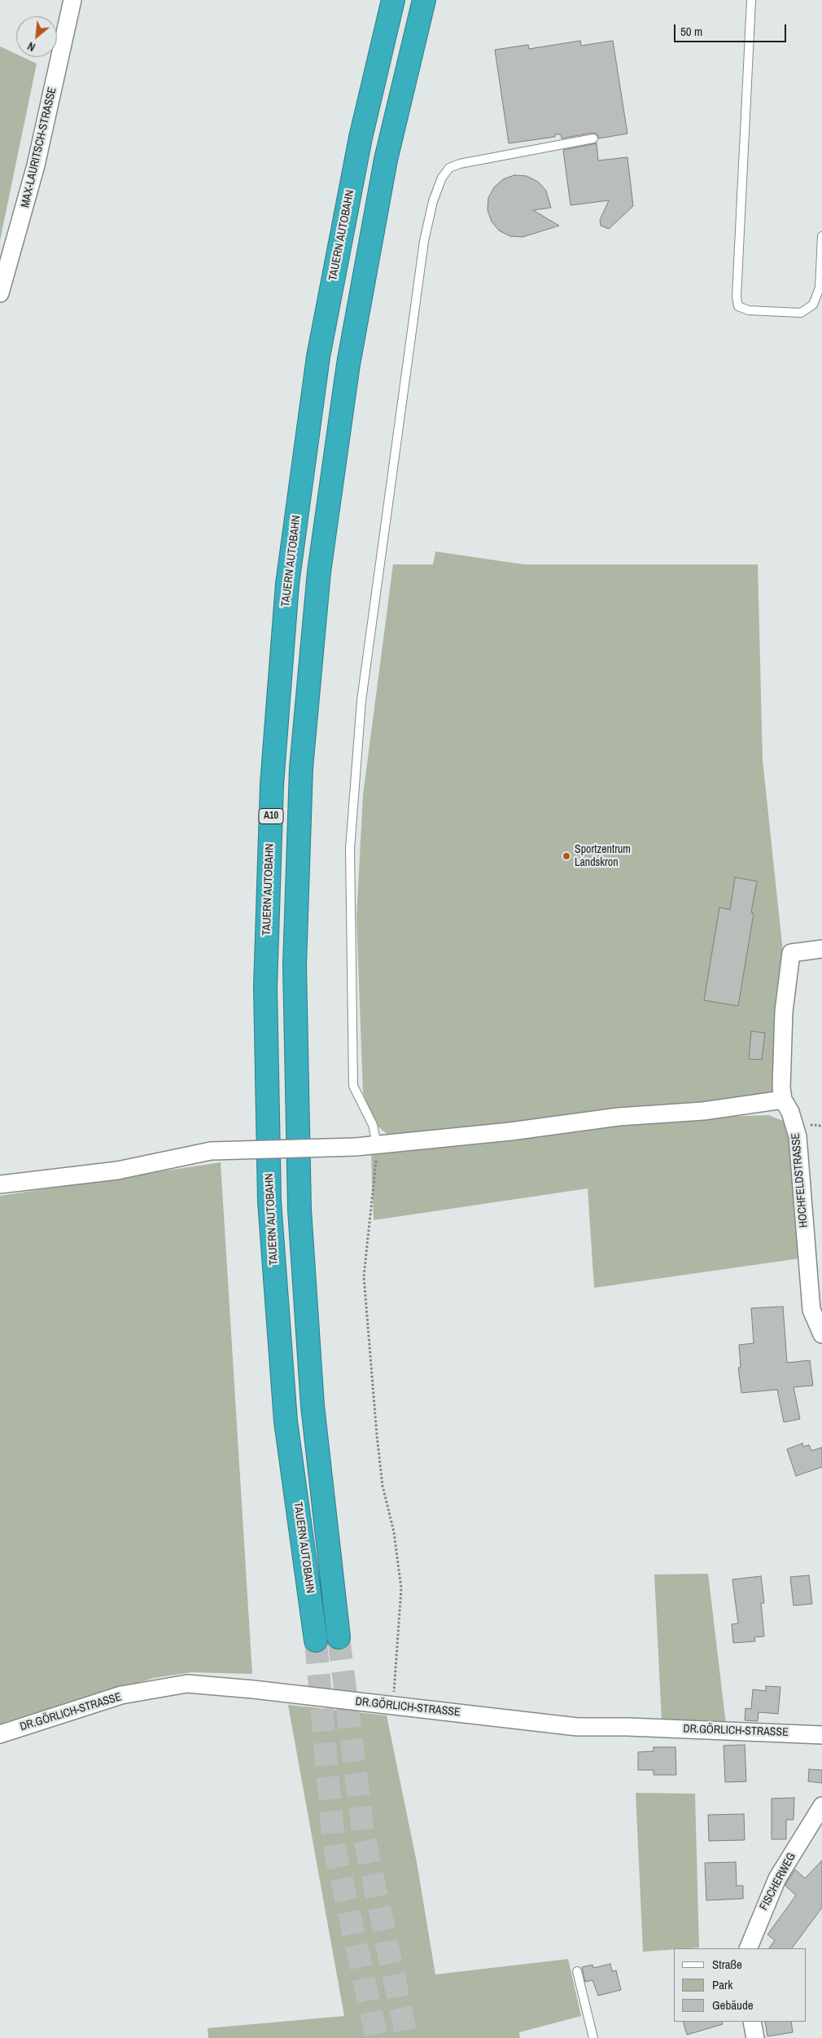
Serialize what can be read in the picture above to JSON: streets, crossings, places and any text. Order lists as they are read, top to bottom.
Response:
{
  "streets": {
    "highway": ["TAUERN AUTOBAHN", "A10"],
    "street": [
      "MAX-LAURITSCH-STRASSE",
      "HOCHFELDSTRASSE",
      "DR.GÖRLICH-STRASSE",
      "FISCHERWEG"
    ]
  },
  "places": ["Sportzentrum Landskron"],
  "legend": ["Straße", "Park", "Gebäude"],
  "scale_bar": "50 m",
  "north": "bottom left"
}
